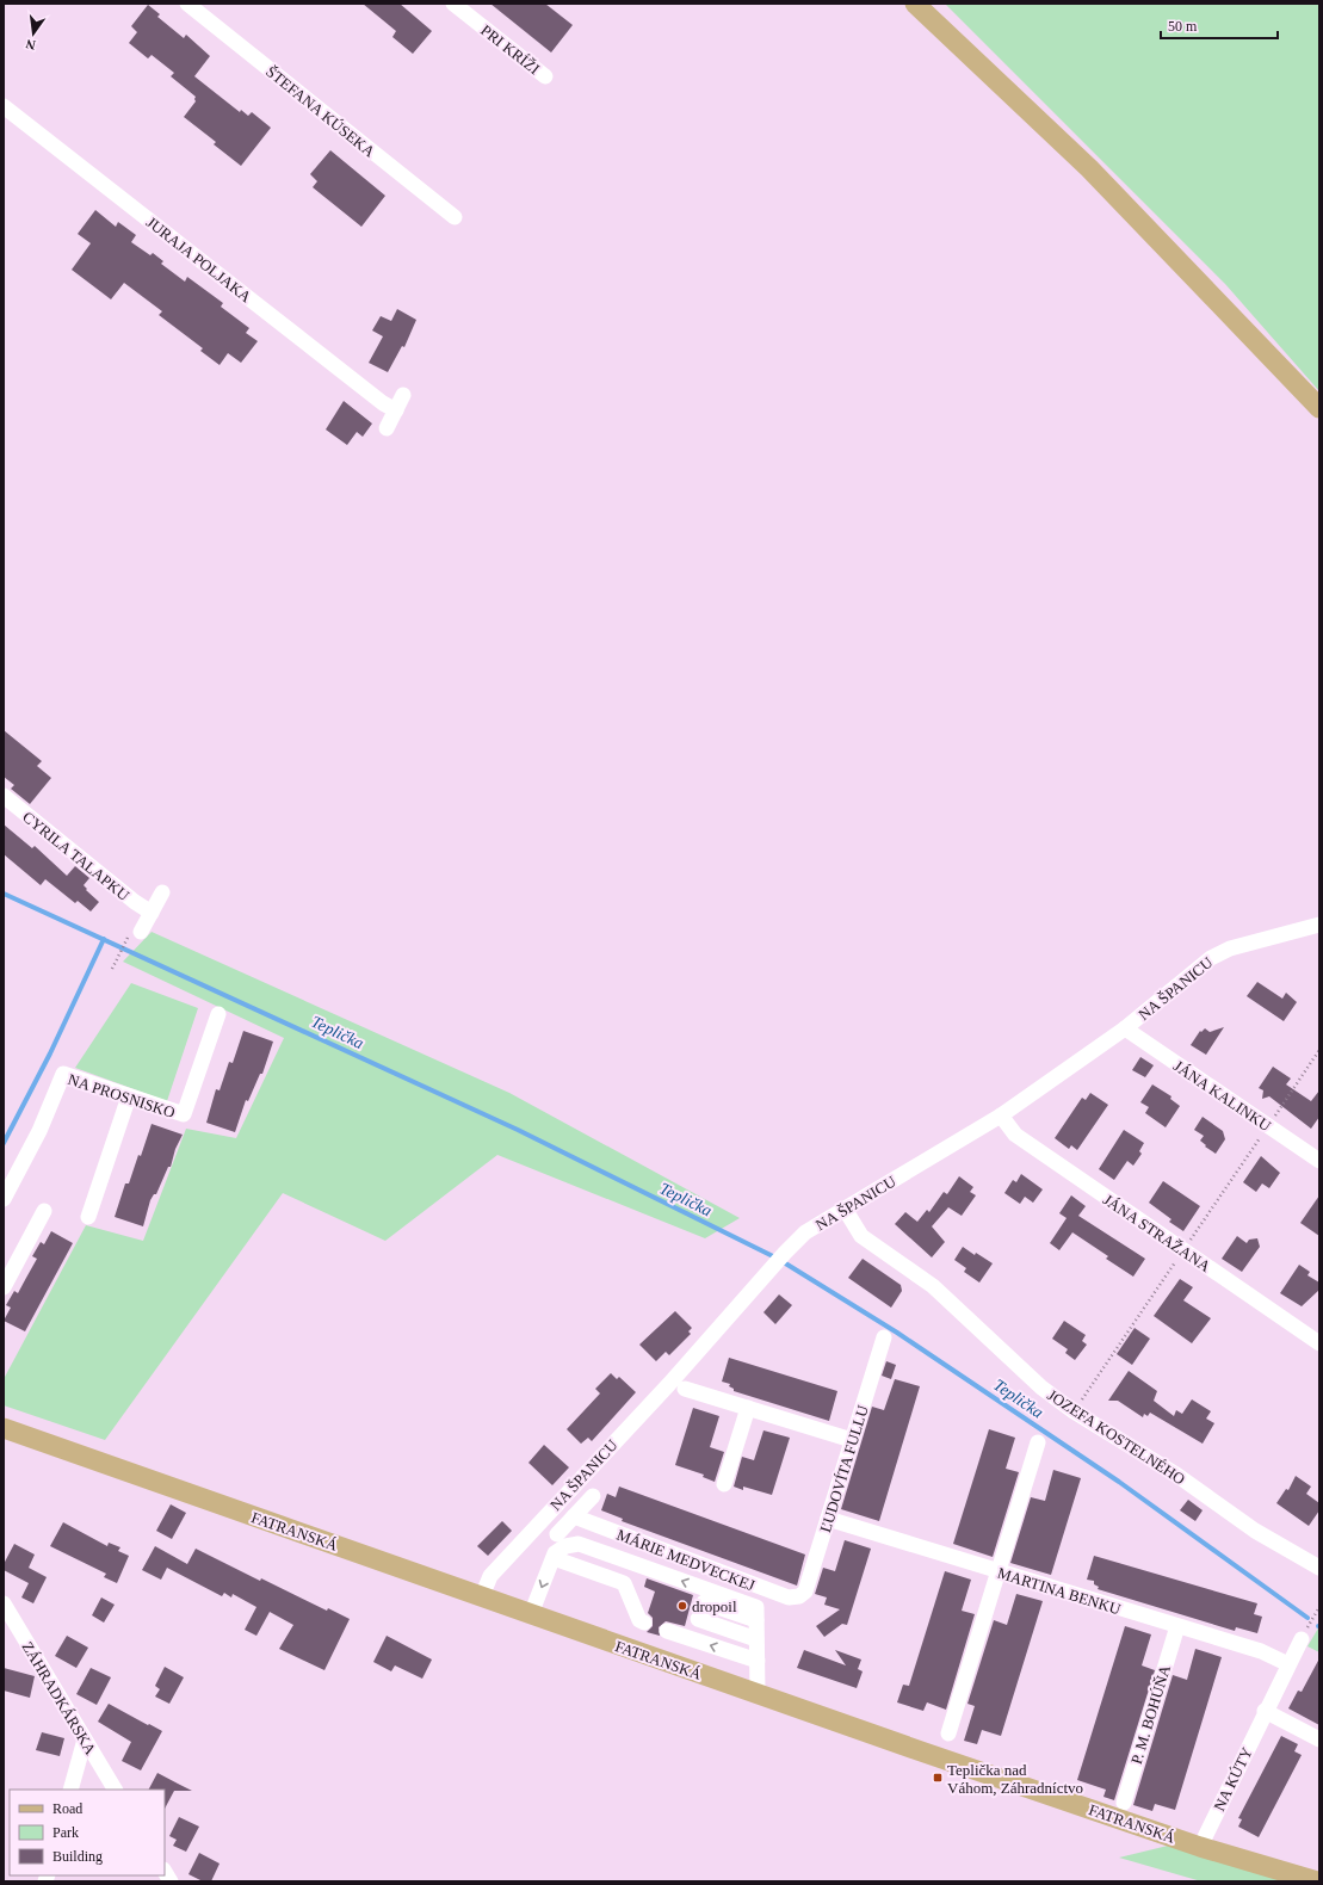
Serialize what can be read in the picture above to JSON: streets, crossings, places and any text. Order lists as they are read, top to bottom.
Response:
{
  "streets": {
    "main road": ["FATRANSKÁ"],
    "street": [
      "PRI KRÍŽI",
      "ŠTEFANA KÚSEKA",
      "JURAJA POLJAKA",
      "CYRILA TALAPKU",
      "NA ŠPANICU",
      "NA PROSNISKO",
      "JÁNA KALINKU",
      "JÁNA STRAŽANA",
      "JOZEFA KOSTELNÉHO",
      "ĽUDOVÍTA FULLU",
      "MÁRIE MEDVECKEJ",
      "MARTINA BENKU",
      "ZÁHRADKÁRSKA",
      "P. M. BOHÚŇA",
      "NA KÚTY"
    ]
  },
  "crossings": [
    ["NA ŠPANICU", "JÁNA KALINKU"],
    ["NA ŠPANICU", "JÁNA STRAŽANA"],
    ["NA ŠPANICU", "JOZEFA KOSTELNÉHO"],
    ["NA ŠPANICU", "FATRANSKÁ"],
    ["ĽUDOVÍTA FULLU", "MÁRIE MEDVECKEJ"],
    ["ĽUDOVÍTA FULLU", "MARTINA BENKU"],
    ["FATRANSKÁ", "NA KÚTY"],
    ["MARTINA BENKU", "P. M. BOHÚŇA"],
    ["MARTINA BENKU", "NA KÚTY"]
  ],
  "water": ["Teplička"],
  "places": {
    "other": ["dropoil"],
    "transit": ["Teplička nad Váhom, Záhradníctvo"]
  },
  "legend": ["Road", "Park", "Building"],
  "scale_bar": "50 m",
  "north": "bottom"
}
